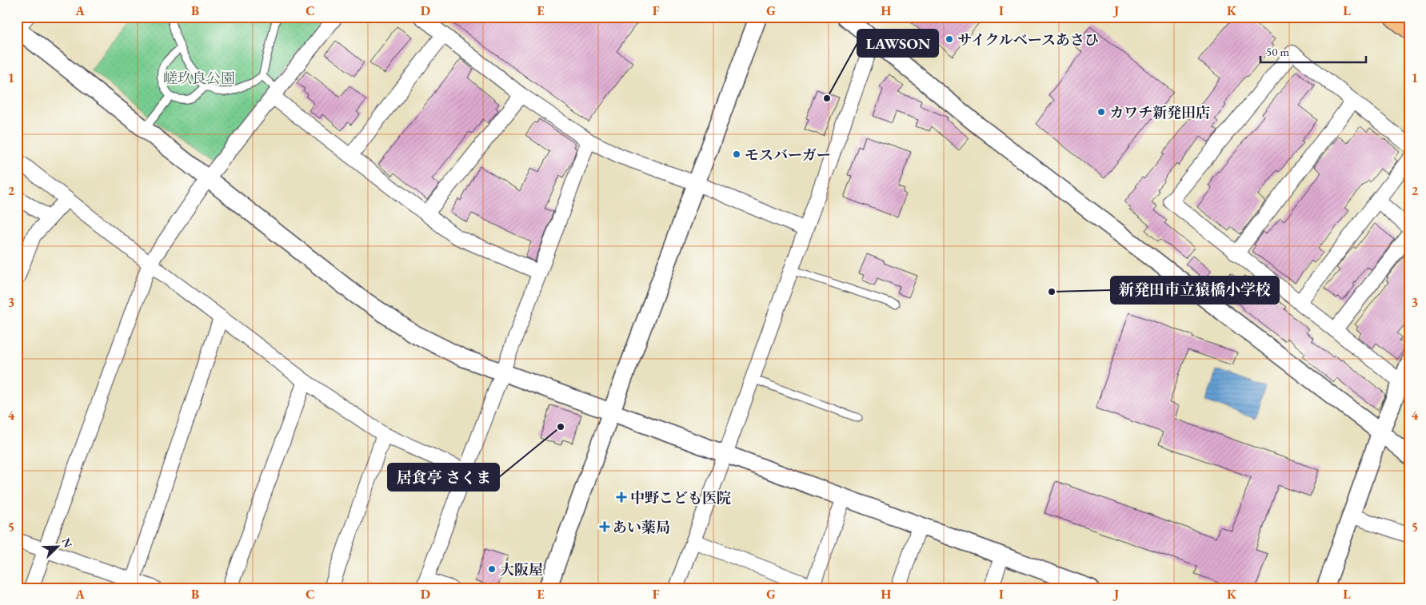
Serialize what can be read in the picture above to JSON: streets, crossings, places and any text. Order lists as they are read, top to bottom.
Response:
{
  "parks": ["嵯玖良公園"],
  "places": {
    "other": [
      "サイクルベースあさひ",
      "LAWSON",
      "カワチ新発田店",
      "モスバーガー",
      "新発田市立猿橋小学校",
      "居食亭 さくま",
      "大阪屋"
    ],
    "health": ["中野こども医院", "あい薬局"]
  },
  "scale_bar": "50 m",
  "north": "top right",
  "grid": {
    "columns": [
      "A",
      "B",
      "C",
      "D",
      "E",
      "F",
      "G",
      "H",
      "I",
      "J",
      "K",
      "L"
    ],
    "rows": [
      "1",
      "2",
      "3",
      "4",
      "5"
    ]
  }
}
